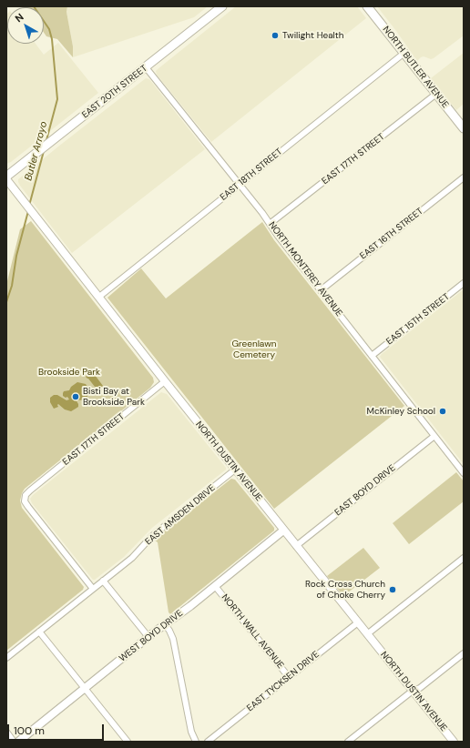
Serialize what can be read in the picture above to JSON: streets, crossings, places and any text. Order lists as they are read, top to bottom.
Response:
{
  "streets": {
    "main road": ["NORTH BUTLER AVENUE", "EAST 20TH STREET"],
    "street": [
      "EAST 17TH STREET",
      "EAST 18TH STREET",
      "EAST 16TH STREET",
      "NORTH MONTEREY AVENUE",
      "EAST 15TH STREET",
      "NORTH DUSTIN AVENUE",
      "EAST BOYD DRIVE",
      "EAST AMSDEN DRIVE",
      "NORTH WALL AVENUE",
      "WEST BOYD DRIVE",
      "EAST TYCKSEN DRIVE"
    ]
  },
  "crossings": [
    ["NORTH BUTLER AVENUE", "EAST 17TH STREET"],
    ["NORTH BUTLER AVENUE", "EAST 18TH STREET"],
    ["EAST 20TH STREET", "NORTH MONTEREY AVENUE"],
    ["EAST 20TH STREET", "NORTH DUSTIN AVENUE"],
    ["EAST 17TH STREET", "NORTH MONTEREY AVENUE"],
    ["EAST 17TH STREET", "NORTH DUSTIN AVENUE"],
    ["EAST 17TH STREET", "EAST AMSDEN DRIVE"],
    ["EAST 18TH STREET", "NORTH MONTEREY AVENUE"],
    ["EAST 18TH STREET", "NORTH DUSTIN AVENUE"],
    ["EAST 16TH STREET", "NORTH MONTEREY AVENUE"],
    ["NORTH MONTEREY AVENUE", "EAST 15TH STREET"],
    ["NORTH MONTEREY AVENUE", "EAST BOYD DRIVE"],
    ["NORTH DUSTIN AVENUE", "EAST BOYD DRIVE"],
    ["NORTH DUSTIN AVENUE", "EAST AMSDEN DRIVE"],
    ["NORTH DUSTIN AVENUE", "WEST BOYD DRIVE"],
    ["NORTH DUSTIN AVENUE", "EAST TYCKSEN DRIVE"],
    ["NORTH WALL AVENUE", "WEST BOYD DRIVE"],
    ["NORTH WALL AVENUE", "EAST TYCKSEN DRIVE"]
  ],
  "water": ["Butler Arroyo"],
  "parks": ["Greenlawn Cemetery", "Brookside Park"],
  "places": [
    "Twilight Health",
    "Bisti Bay at Brookside Park",
    "McKinley School",
    "Rock Cross Church of Choke Cherry"
  ],
  "scale_bar": "100 m",
  "north": "top left"
}
